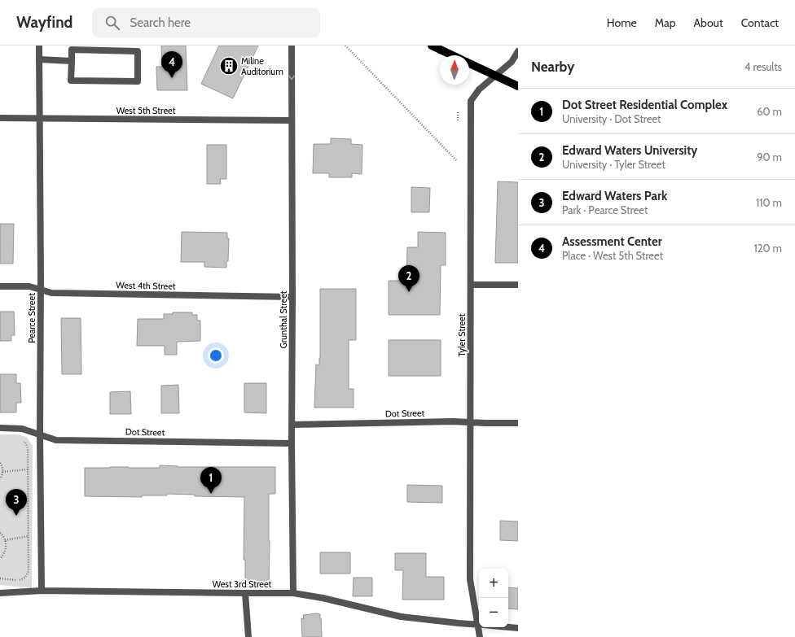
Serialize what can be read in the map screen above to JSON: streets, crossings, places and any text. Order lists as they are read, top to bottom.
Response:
{
  "streets": {
    "street": [
      "West 5th Street",
      "West 4th Street",
      "Pearce Street",
      "Grunthal Street",
      "Tyler Street",
      "Dot Street",
      "West 3rd Street"
    ]
  },
  "crossings": [
    ["West 5th Street", "Pearce Street"],
    ["West 5th Street", "Grunthal Street"],
    ["West 4th Street", "Pearce Street"],
    ["West 4th Street", "Grunthal Street"],
    ["Pearce Street", "Dot Street"],
    ["Pearce Street", "West 3rd Street"],
    ["Grunthal Street", "Dot Street"],
    ["Grunthal Street", "West 3rd Street"],
    ["Tyler Street", "Dot Street"]
  ],
  "places": {
    "building": ["Miline Auditorium"]
  },
  "north": "top",
  "page": {
    "header": "Wayfind",
    "search": "Search here",
    "nav": [
      "Home",
      "Map",
      "About",
      "Contact"
    ],
    "heading": ["Nearby", "4 results"],
    "pins": [
      "4",
      "2",
      "1",
      "3"
    ],
    "list": [
      {
        "mark": "1",
        "name": "Dot Street Residential Complex",
        "note": "University · Dot Street",
        "value": "60 m"
      },
      {
        "mark": "2",
        "name": "Edward Waters University",
        "note": "University · Tyler Street",
        "value": "90 m"
      },
      {
        "mark": "3",
        "name": "Edward Waters Park",
        "note": "Park · Pearce Street",
        "value": "110 m"
      },
      {
        "mark": "4",
        "name": "Assessment Center",
        "note": "Place · West 5th Street",
        "value": "120 m"
      }
    ],
    "map_buttons": ["+", "−"]
  }
}
